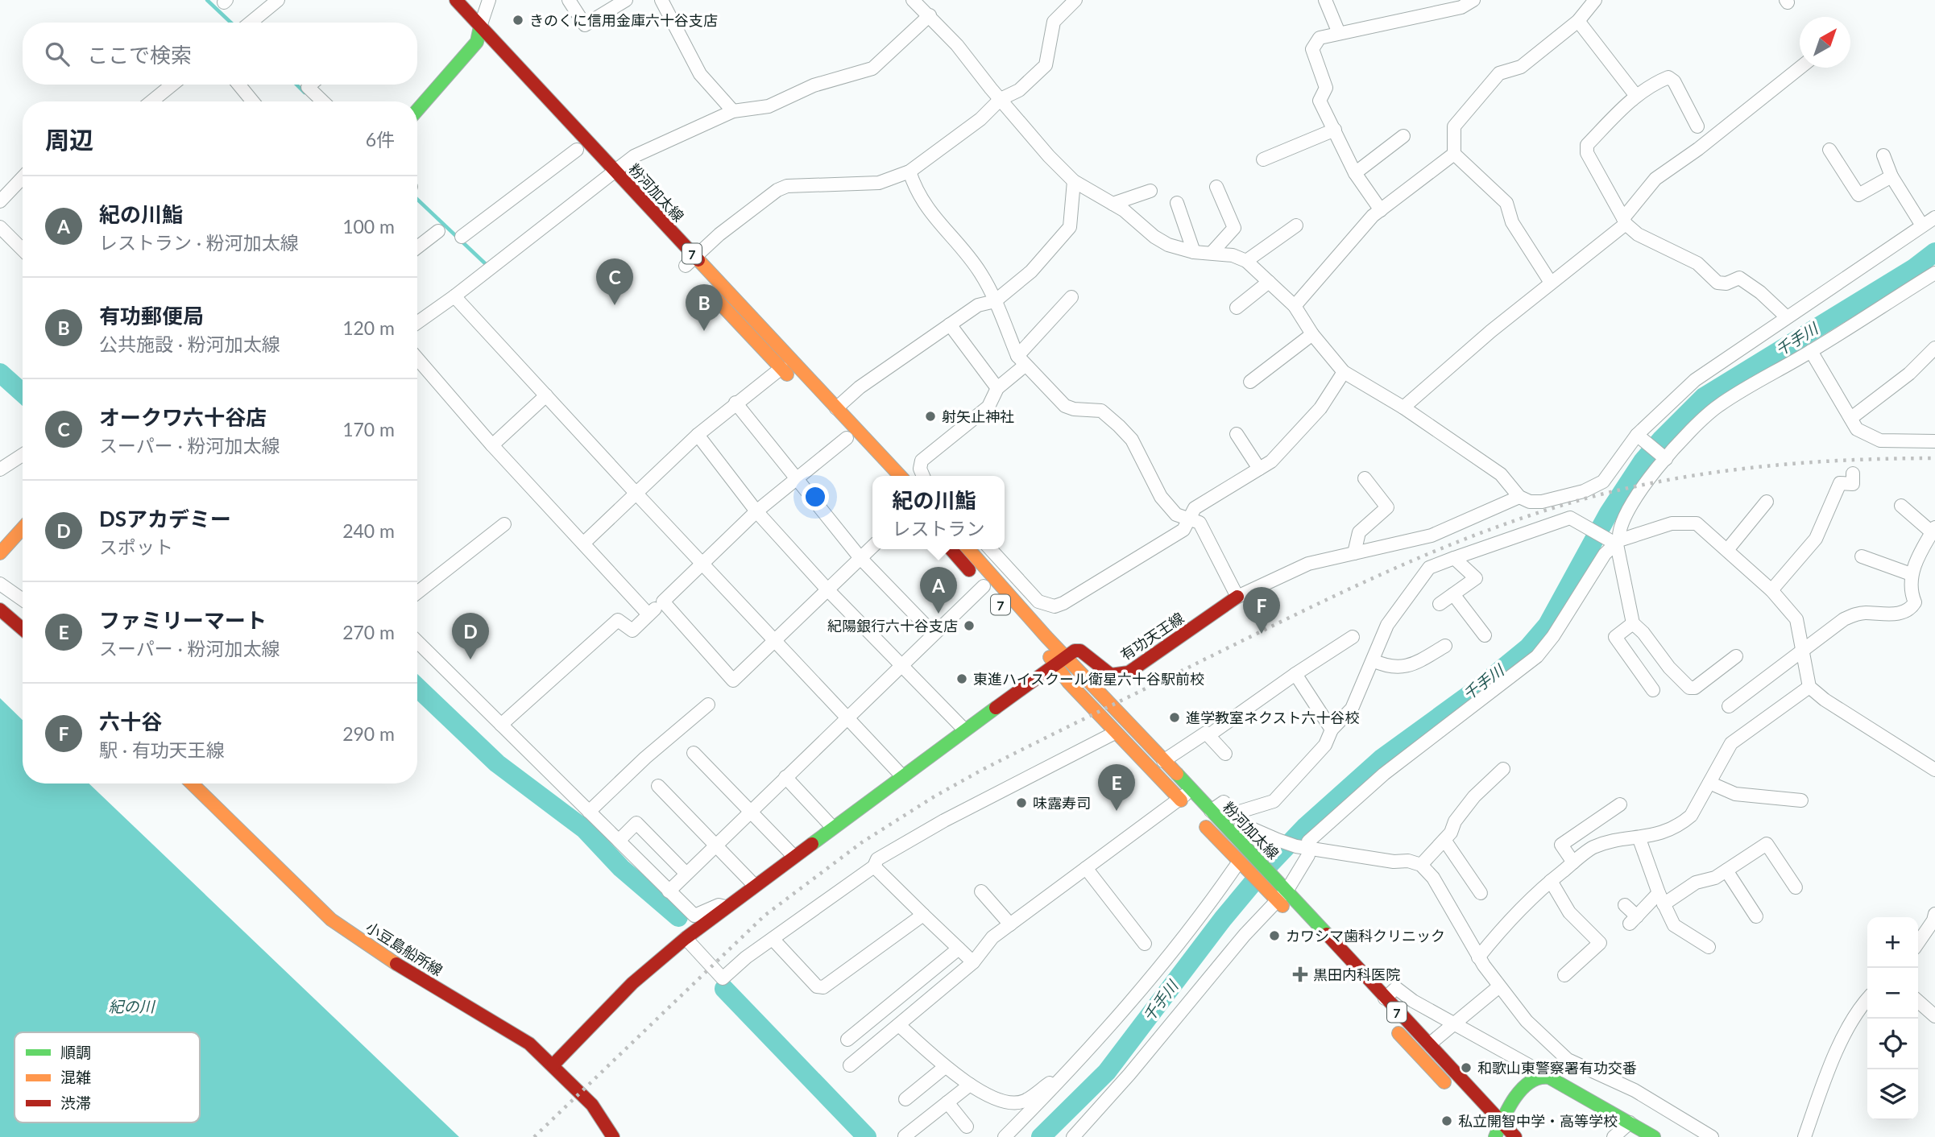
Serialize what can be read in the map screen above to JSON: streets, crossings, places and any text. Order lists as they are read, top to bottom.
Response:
{
  "streets": {
    "main road": [
      "粉河加太線",
      "7",
      "有功天王線",
      "小豆島船所線"
    ]
  },
  "crossings": [
    ["粉河加太線", "有功天王線"]
  ],
  "water": ["千手川", "紀の川"],
  "places": {
    "other": [
      "きのくに信用金庫六十谷支店",
      "射矢止神社",
      "紀陽銀行六十谷支店",
      "東進ハイスクール衛星六十谷駅前校",
      "進学教室ネクスト六十谷校",
      "味露寿司",
      "カワシマ歯科クリニック",
      "和歌山東警察署有功交番",
      "私立開智中学・高等学校"
    ],
    "health": ["黒田内科医院"]
  },
  "legend": ["順調", "混雑", "渋滞"],
  "north": "top right",
  "page": {
    "search": "ここで検索",
    "heading": ["周辺", "6件"],
    "list": [
      {
        "mark": "A",
        "name": "紀の川鮨",
        "note": "レストラン · 粉河加太線",
        "value": "100 m"
      },
      {
        "mark": "B",
        "name": "有功郵便局",
        "note": "公共施設 · 粉河加太線",
        "value": "120 m"
      },
      {
        "mark": "C",
        "name": "オークワ六十谷店",
        "note": "スーパー · 粉河加太線",
        "value": "170 m"
      },
      {
        "mark": "D",
        "name": "DSアカデミー",
        "note": "スポット",
        "value": "240 m"
      },
      {
        "mark": "E",
        "name": "ファミリーマート",
        "note": "スーパー · 粉河加太線",
        "value": "270 m"
      },
      {
        "mark": "F",
        "name": "六十谷",
        "note": "駅 · 有功天王線",
        "value": "290 m"
      }
    ],
    "pins": [
      "C",
      "B",
      "A",
      "F",
      "D",
      "E"
    ],
    "popup": ["紀の川鮨", "レストラン"],
    "map_buttons": ["+", "−"]
  }
}
